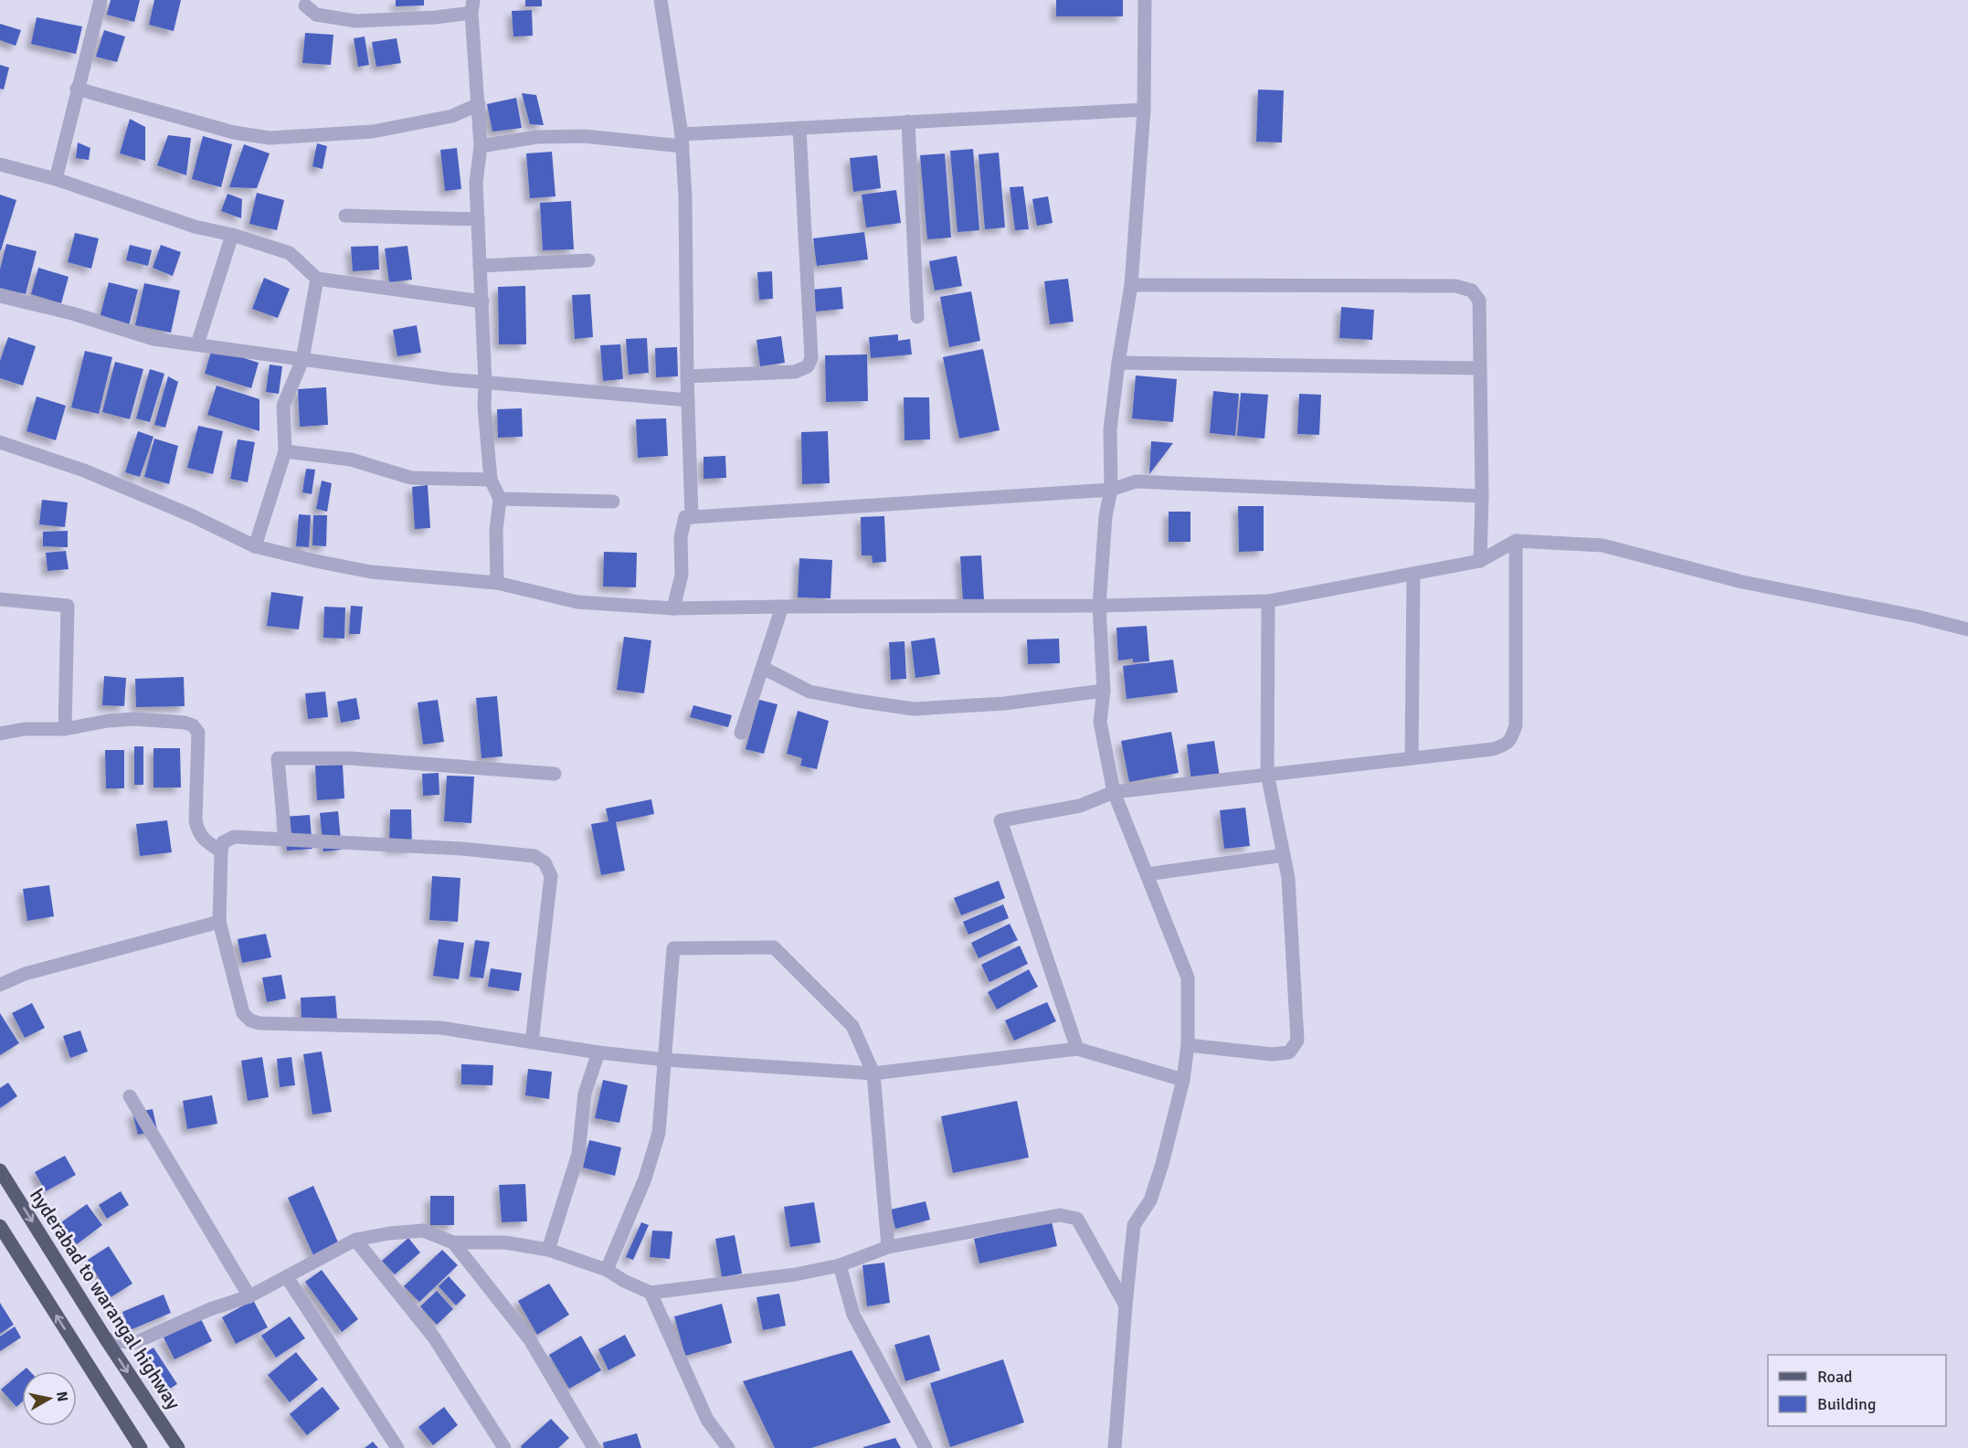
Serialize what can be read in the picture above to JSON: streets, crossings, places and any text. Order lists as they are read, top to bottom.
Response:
{
  "streets": {
    "main road": ["hyderabad to warangal highway"]
  },
  "legend": ["Road", "Building"],
  "north": "right"
}
